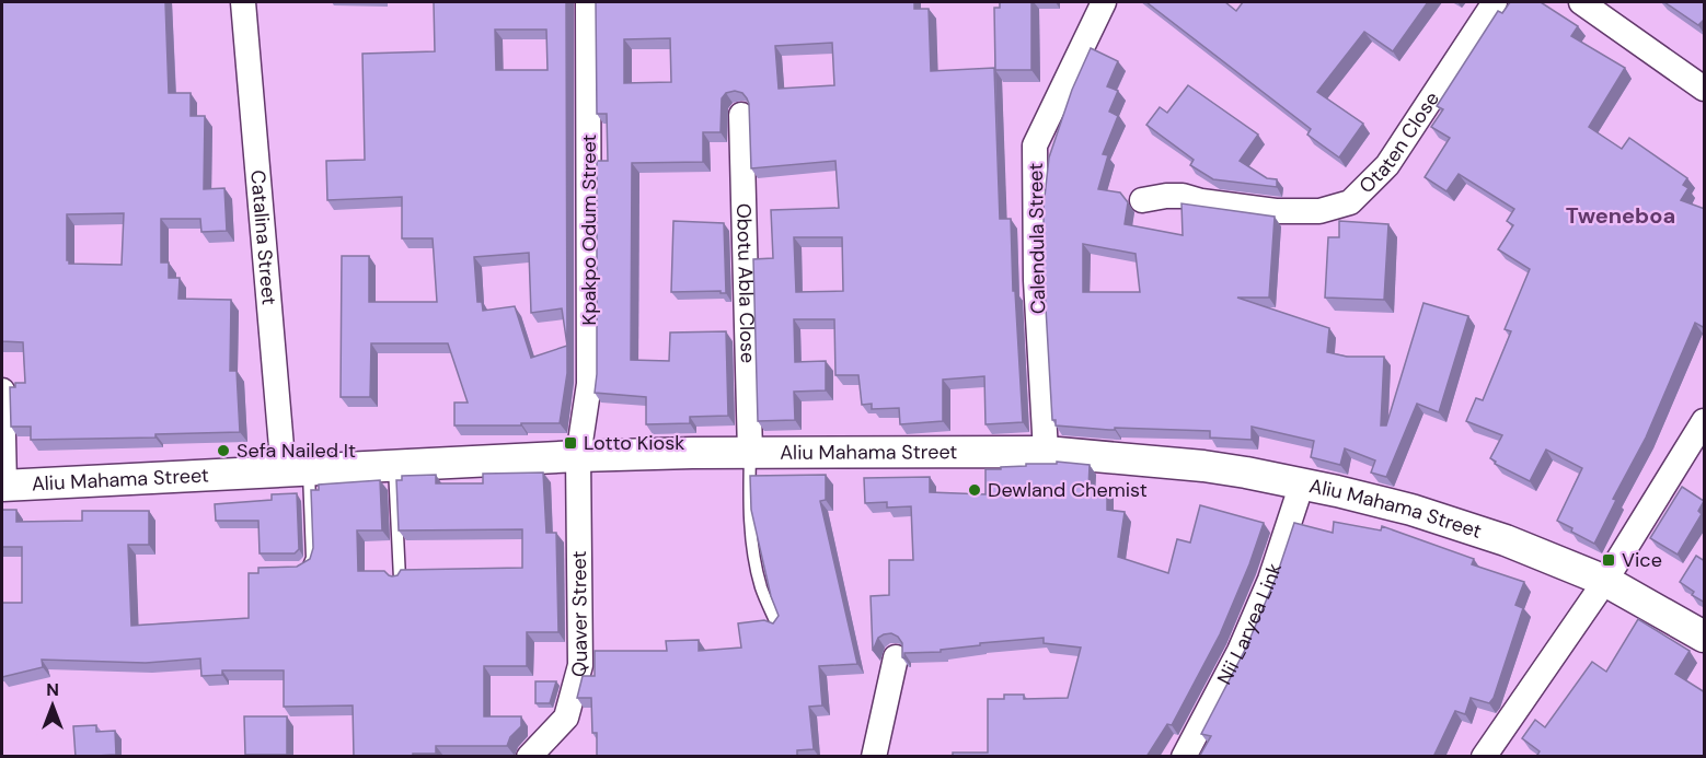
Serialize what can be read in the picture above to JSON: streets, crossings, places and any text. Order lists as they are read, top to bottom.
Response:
{
  "streets": {
    "street": [
      "Otaten Close",
      "Kpakpo Odum Street",
      "Catalina Street",
      "Calendula Street",
      "Obotu Abla Close",
      "Aliu Mahama Street",
      "Quaver Street",
      "Nii Laryea Link"
    ]
  },
  "crossings": [
    ["Kpakpo Odum Street", "Aliu Mahama Street"],
    ["Kpakpo Odum Street", "Quaver Street"],
    ["Catalina Street", "Aliu Mahama Street"],
    ["Calendula Street", "Aliu Mahama Street"],
    ["Obotu Abla Close", "Aliu Mahama Street"],
    ["Aliu Mahama Street", "Quaver Street"],
    ["Aliu Mahama Street", "Nii Laryea Link"]
  ],
  "districts": ["Tweneboa"],
  "places": {
    "transit": ["Lotto Kiosk", "Vice"],
    "other": ["Sefa Nailed It", "Dewland Chemist"]
  },
  "north": "top"
}
